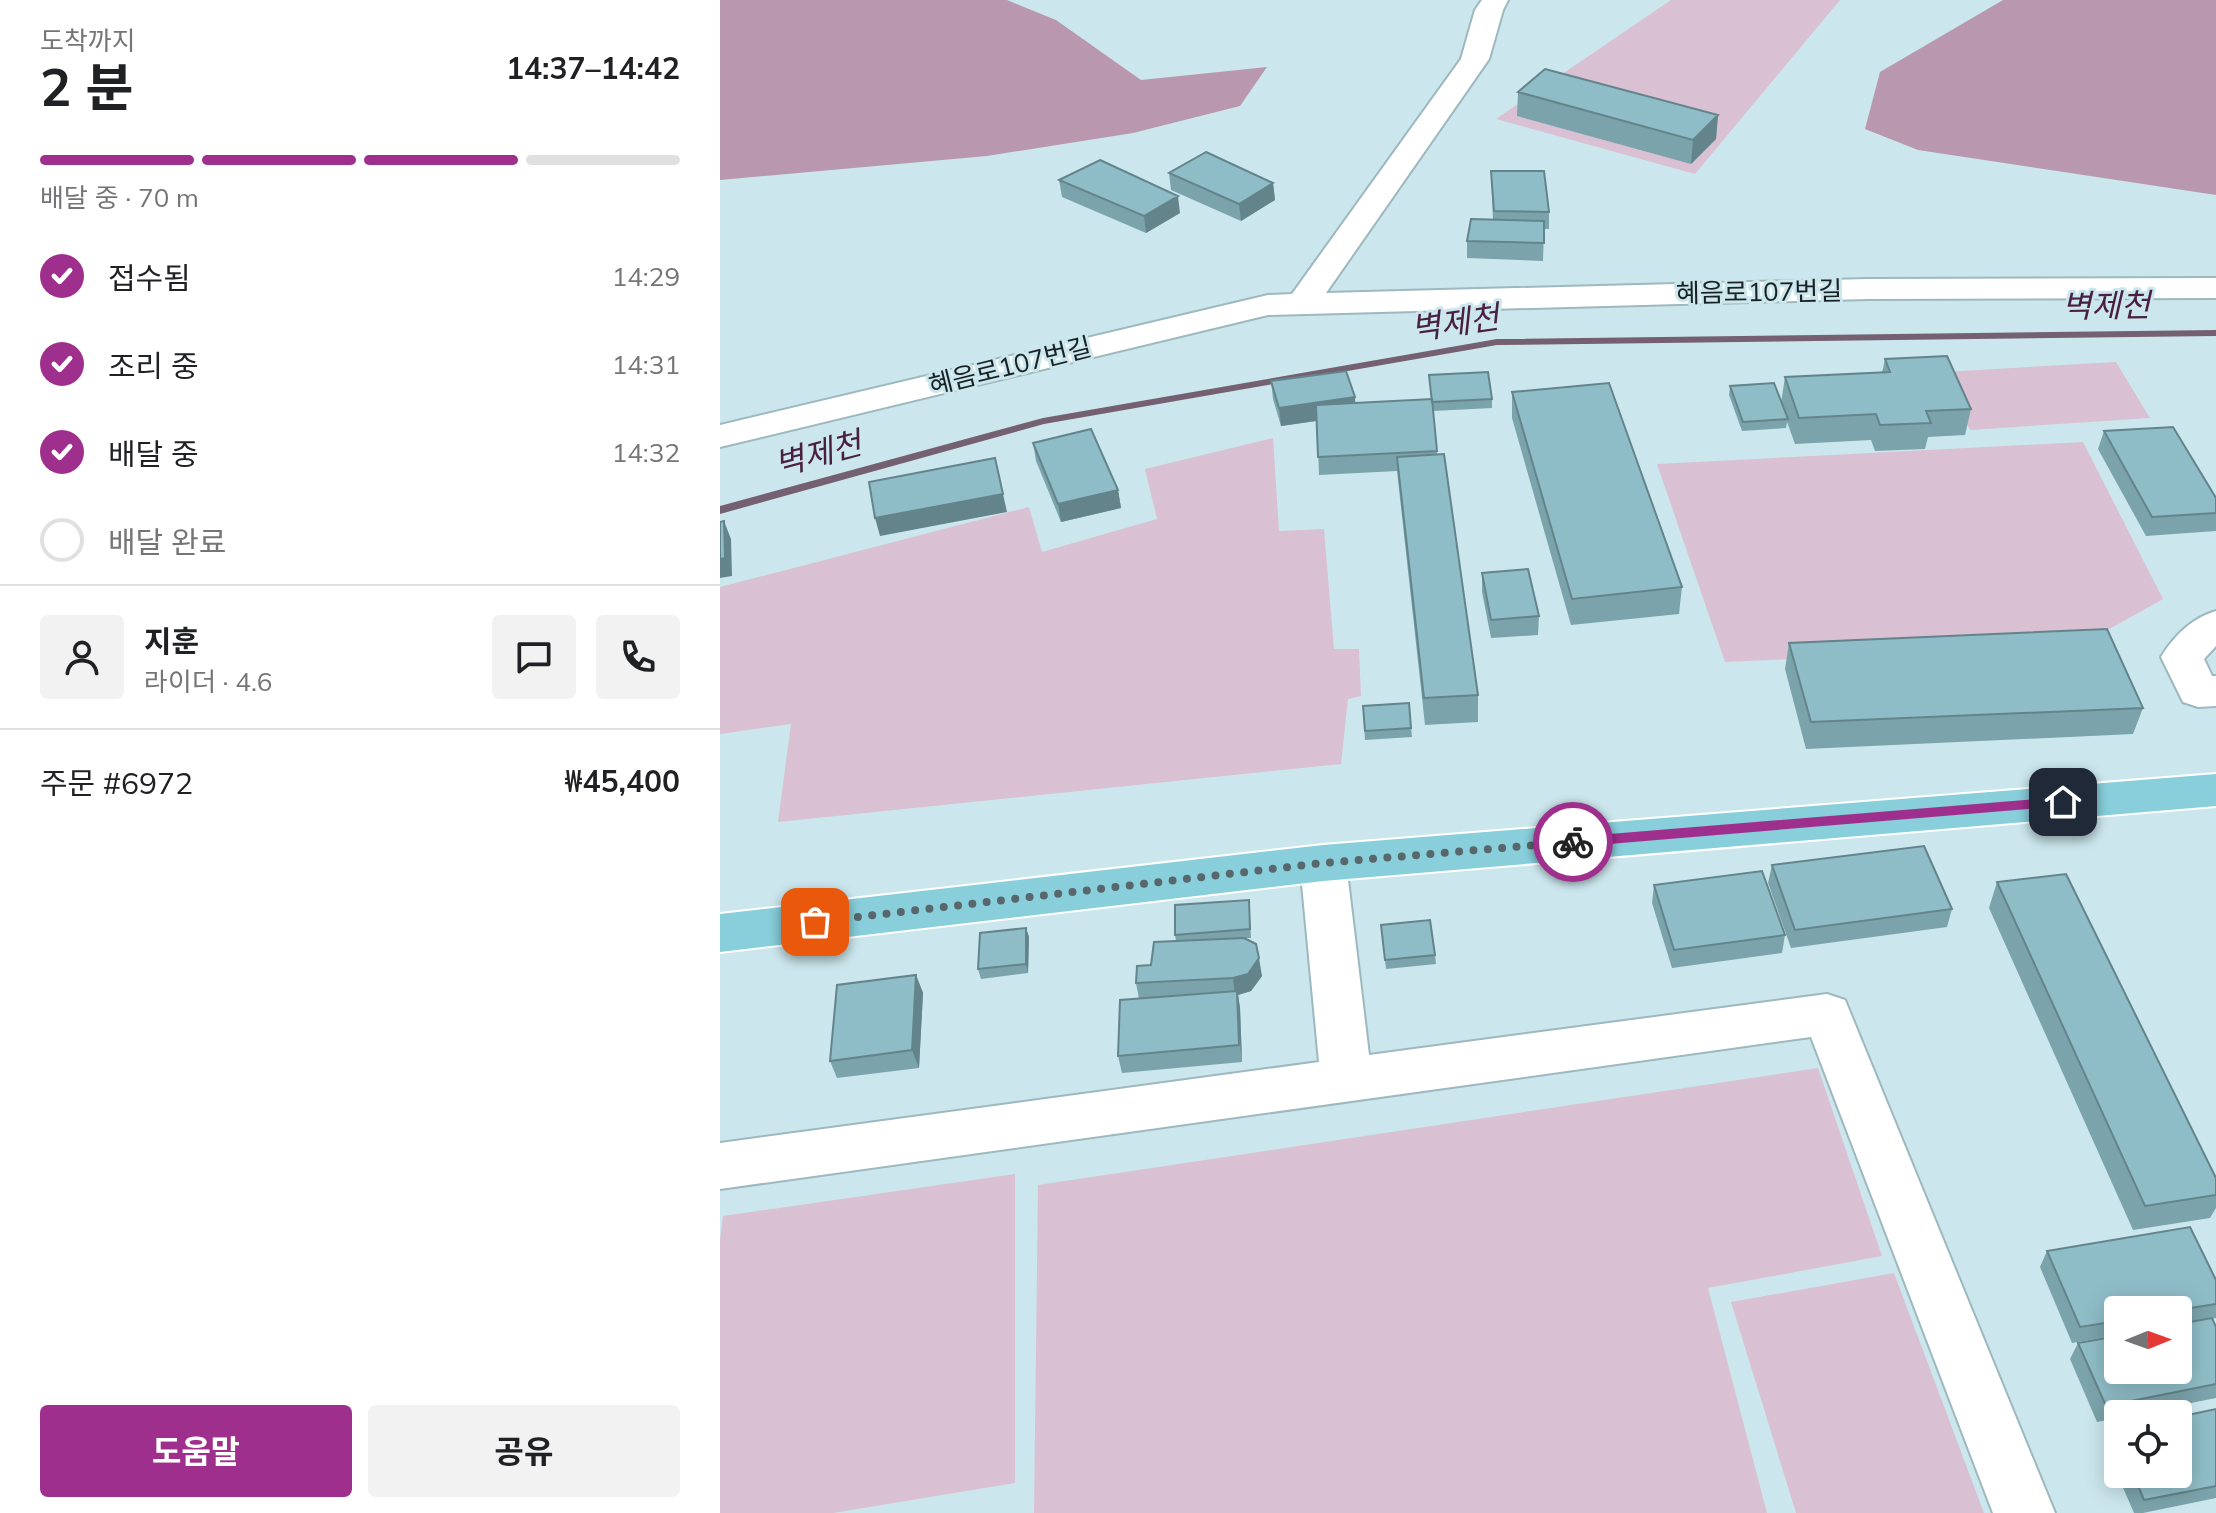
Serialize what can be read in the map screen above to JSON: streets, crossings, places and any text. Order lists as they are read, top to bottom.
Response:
{
  "streets": {
    "lane": ["혜음로107번길"]
  },
  "water": ["벽제천"],
  "north": "right",
  "page": {
    "heading": ["2 분", "도착까지", "14:37–14:42"],
    "panel": [
      "지훈",
      "라이더 · 4.6",
      "주문 #6972",
      "₩45,400"
    ],
    "bar": "배달 중 · 70 m",
    "list": [
      ["접수됨", "14:29"],
      ["조리 중", "14:31"],
      ["배달 중", "14:32"],
      "배달 완료"
    ],
    "buttons": ["도움말", "공유"]
  }
}
